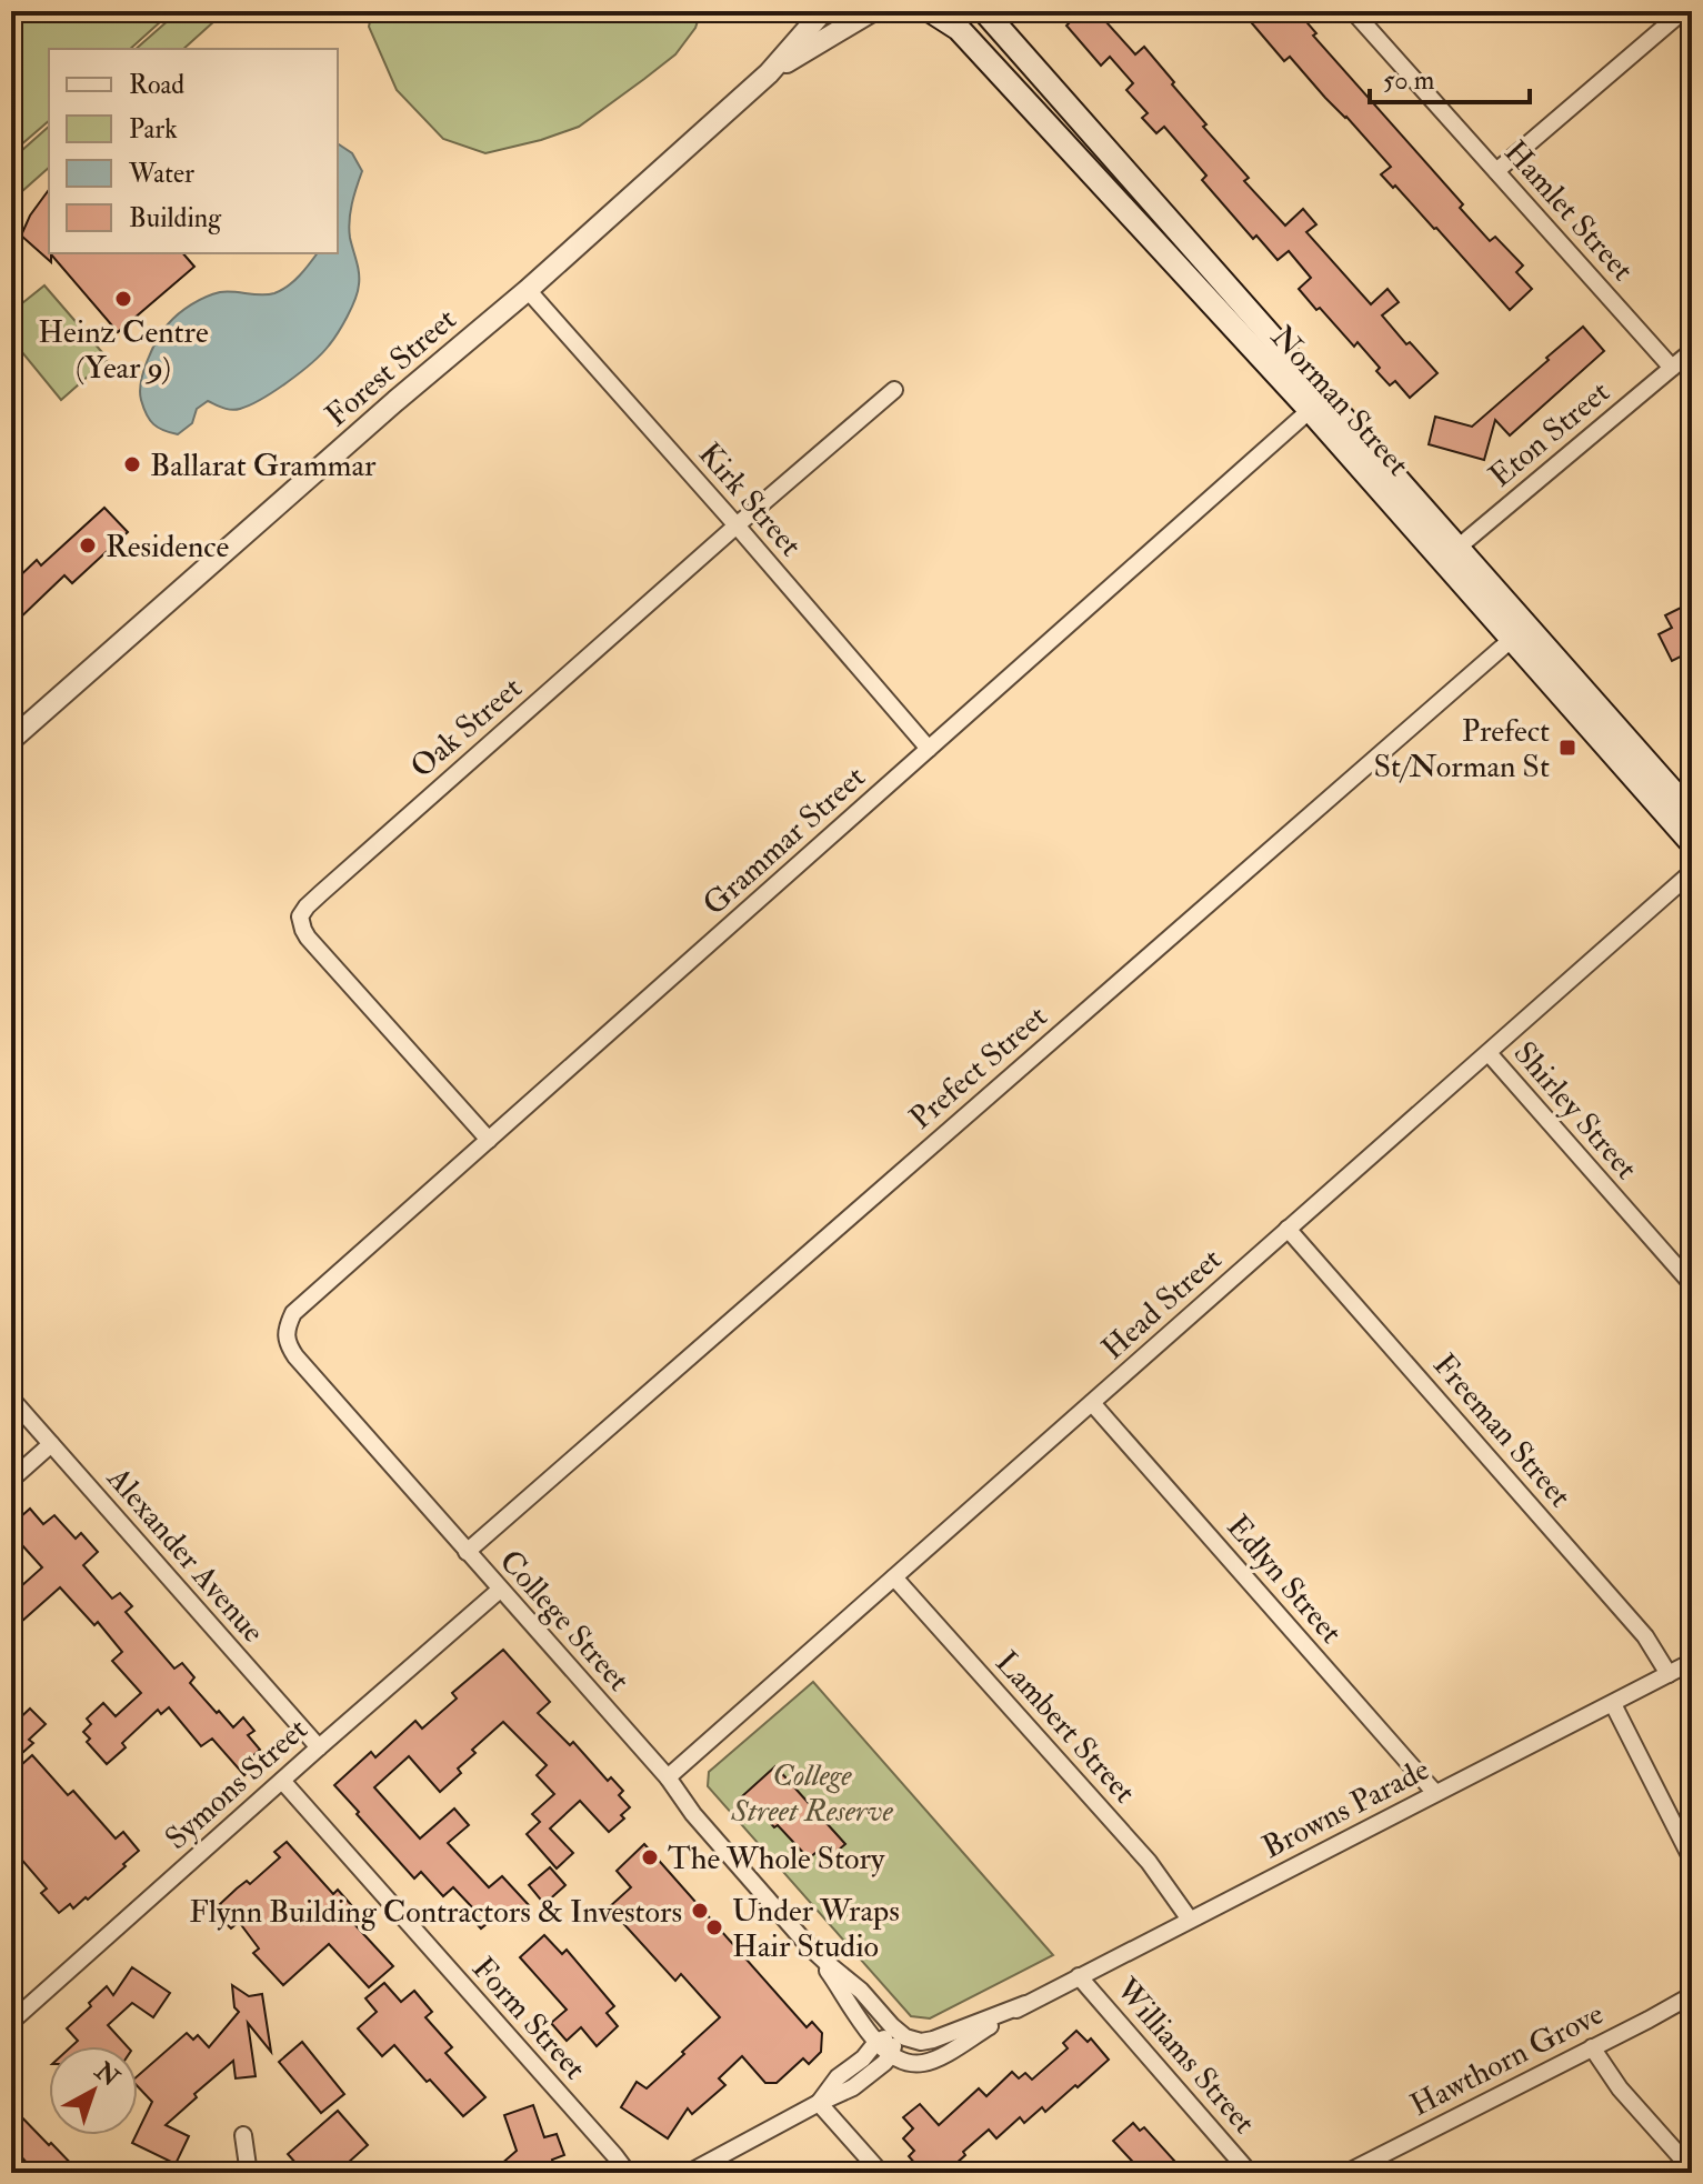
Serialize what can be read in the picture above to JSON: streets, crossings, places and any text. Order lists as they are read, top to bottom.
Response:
{
  "streets": {
    "main road": ["Norman Street"],
    "street": [
      "Hamlet Street",
      "Forest Street",
      "Eton Street",
      "Kirk Street",
      "Oak Street",
      "Grammar Street",
      "Prefect Street",
      "Shirley Street",
      "Head Street",
      "Freeman Street",
      "Alexander Avenue",
      "Edlyn Street",
      "College Street",
      "Lambert Street",
      "Symons Street",
      "Browns Parade",
      "Form Street",
      "Williams Street",
      "Hawthorn Grove"
    ]
  },
  "crossings": [
    ["Hamlet Street", "Eton Street"],
    ["Forest Street", "Kirk Street"],
    ["Norman Street", "Eton Street"],
    ["Norman Street", "Grammar Street"],
    ["Norman Street", "Prefect Street"],
    ["Kirk Street", "Oak Street"],
    ["Kirk Street", "Grammar Street"],
    ["Oak Street", "Grammar Street"],
    ["Grammar Street", "College Street"],
    ["Prefect Street", "College Street"],
    ["Shirley Street", "Head Street"],
    ["Head Street", "Freeman Street"],
    ["Head Street", "Edlyn Street"],
    ["Head Street", "College Street"],
    ["Head Street", "Lambert Street"],
    ["Freeman Street", "Browns Parade"],
    ["Alexander Avenue", "Symons Street"],
    ["Edlyn Street", "Browns Parade"],
    ["College Street", "Symons Street"],
    ["College Street", "Browns Parade"],
    ["Lambert Street", "Browns Parade"],
    ["Symons Street", "Form Street"],
    ["Browns Parade", "Williams Street"]
  ],
  "parks": ["College Street Reserve"],
  "places": {
    "other": [
      "Heinz Centre (Year 9)",
      "Ballarat Grammar",
      "Residence",
      "The Whole Story",
      "Flynn Building Contractors & Investors",
      "Under Wraps Hair Studio"
    ],
    "transit": ["Prefect St/Norman St"]
  },
  "legend": [
    "Road",
    "Park",
    "Water",
    "Building"
  ],
  "scale_bar": "50 m",
  "north": "top right"
}
